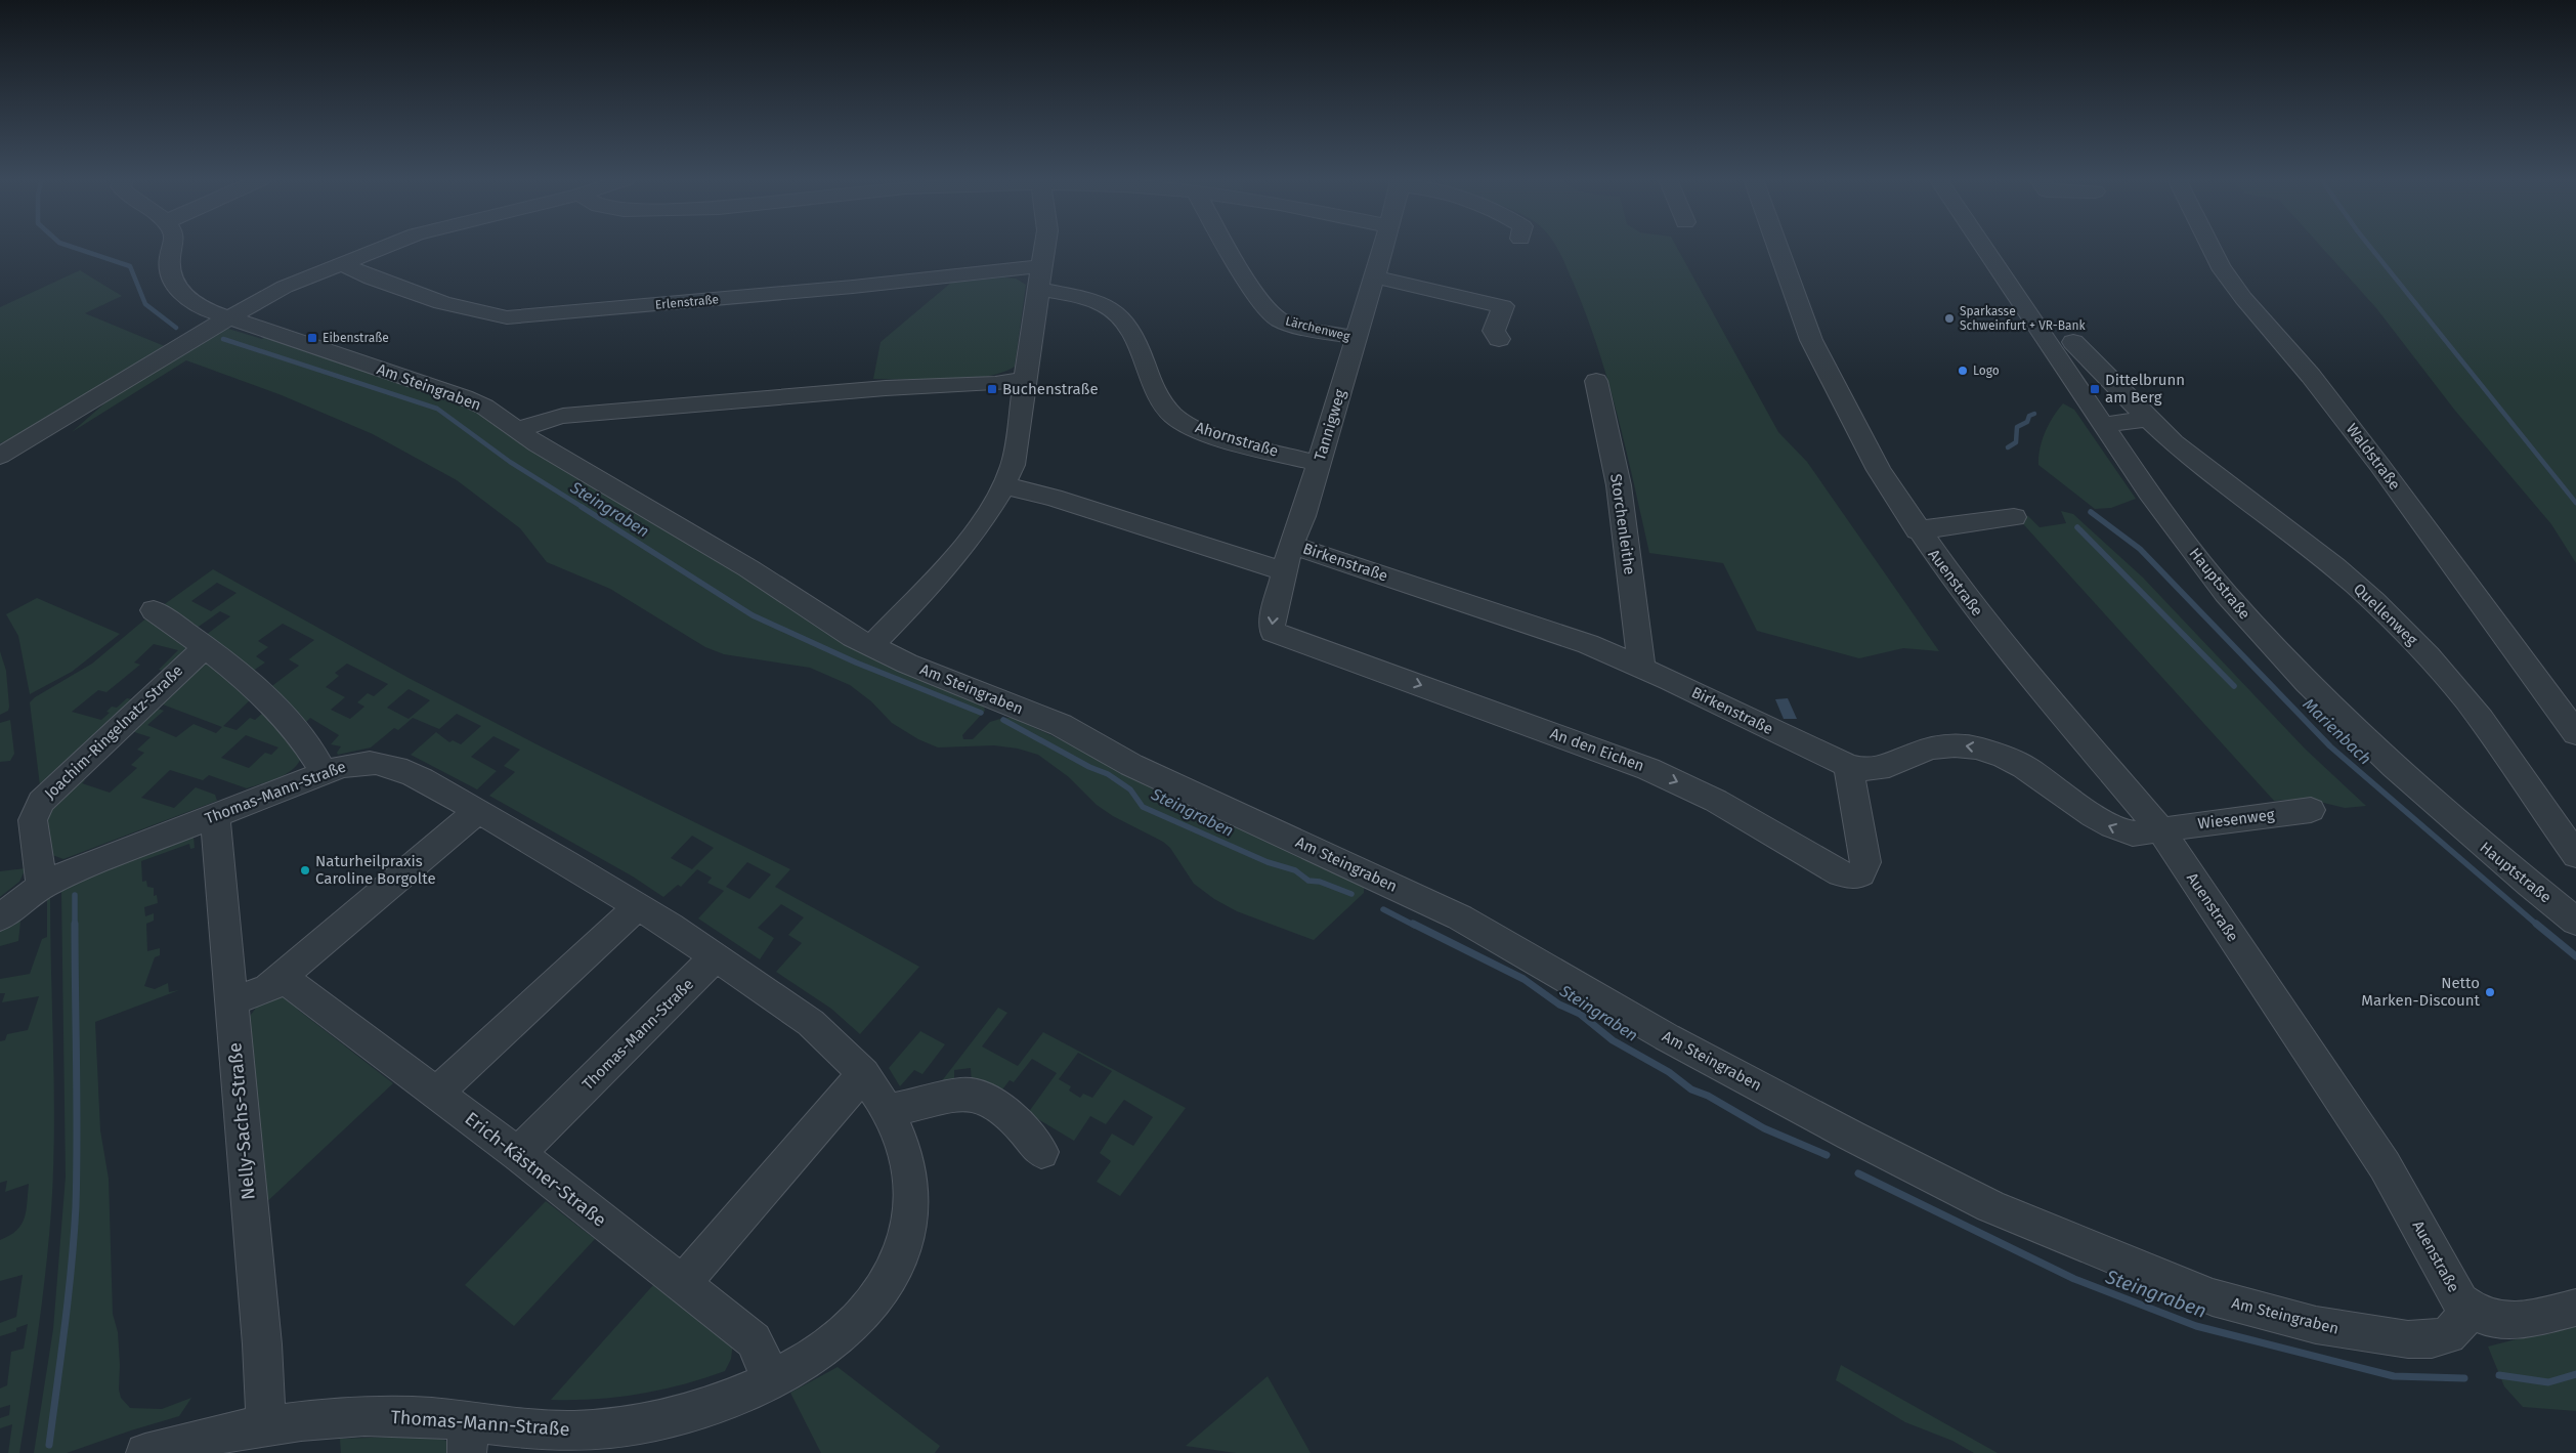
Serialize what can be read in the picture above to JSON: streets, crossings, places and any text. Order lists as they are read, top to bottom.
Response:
{
  "streets": {
    "street": [
      "Erlenstraße",
      "Lärchenweg",
      "Am Steingraben",
      "Tannigweg",
      "Ahornstraße",
      "Waldstraße",
      "Storchenleithe",
      "Birkenstraße",
      "Auenstraße",
      "Hauptstraße",
      "Quellenweg",
      "Joachim-Ringelnatz-Straße",
      "An den Eichen",
      "Thomas-Mann-Straße",
      "Wiesenweg",
      "Nelly-Sachs-Straße",
      "Erich-Kästner-Straße"
    ]
  },
  "crossings": [
    ["Lärchenweg", "Tannigweg"],
    ["Am Steingraben", "Auenstraße"],
    ["Tannigweg", "Ahornstraße"],
    ["Tannigweg", "Birkenstraße"],
    ["Tannigweg", "An den Eichen"],
    ["Storchenleithe", "Birkenstraße"],
    ["Birkenstraße", "Auenstraße"],
    ["Birkenstraße", "An den Eichen"],
    ["Birkenstraße", "Wiesenweg"],
    ["Auenstraße", "Wiesenweg"],
    ["Joachim-Ringelnatz-Straße", "Thomas-Mann-Straße"],
    ["Thomas-Mann-Straße", "Nelly-Sachs-Straße"],
    ["Thomas-Mann-Straße", "Erich-Kästner-Straße"]
  ],
  "water": ["Steingraben", "Marienbach"],
  "places": {
    "other": [
      "Sparkasse Schweinfurt + VR-Bank",
      "Logo",
      "Naturheilpraxis Caroline Borgolte",
      "Netto Marken-Discount"
    ],
    "transit": ["Eibenstraße", "Buchenstraße", "Dittelbrunn am Berg"]
  }
}
